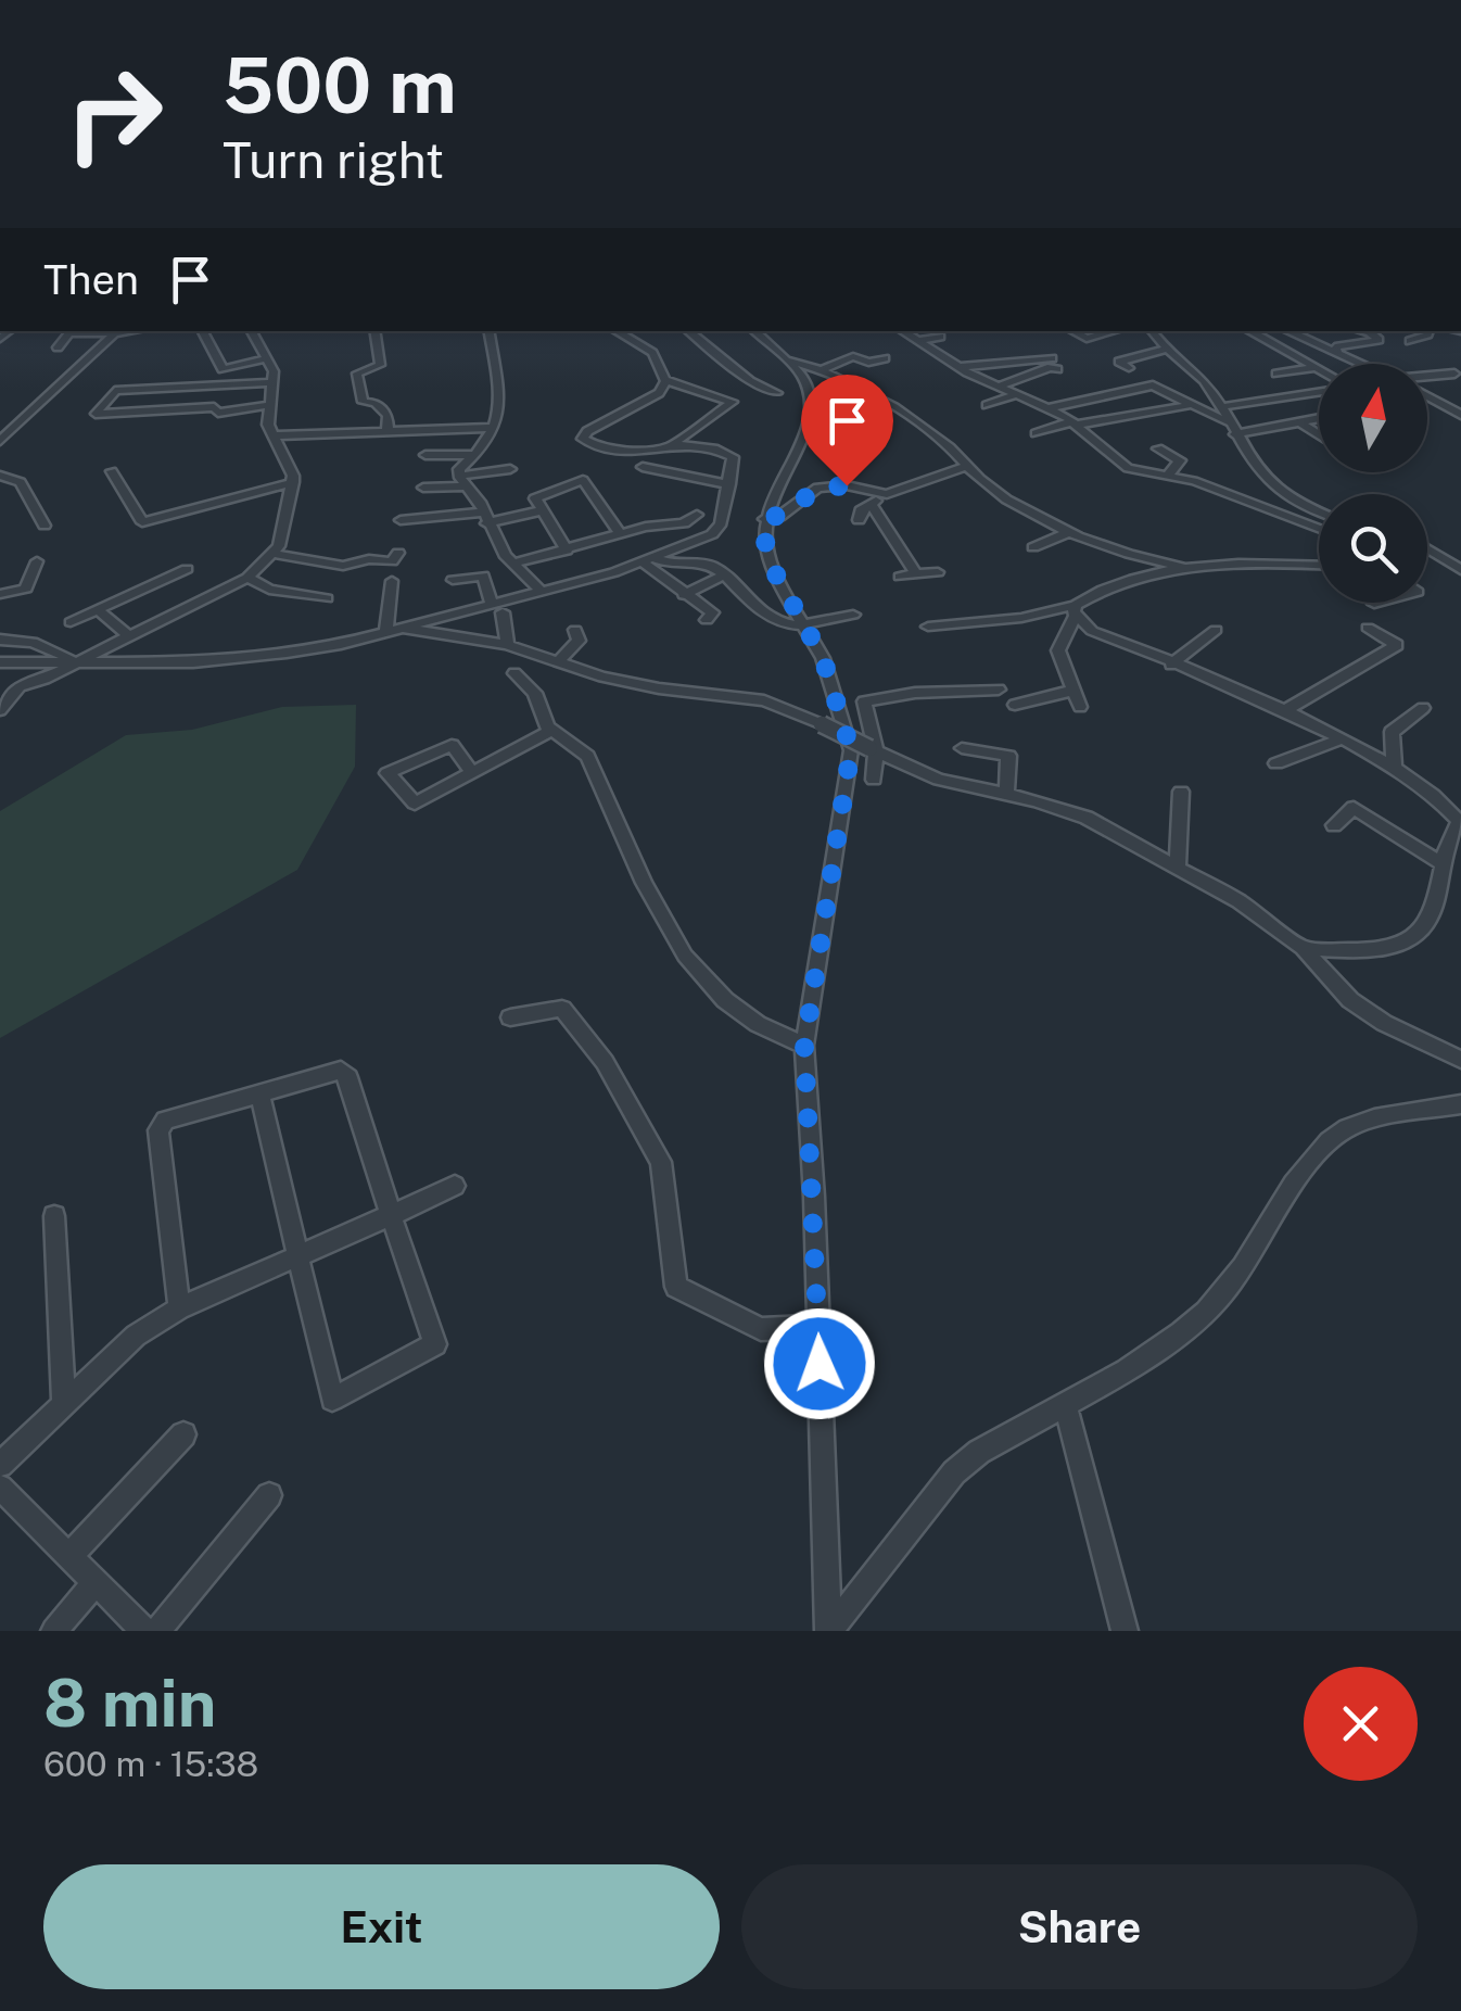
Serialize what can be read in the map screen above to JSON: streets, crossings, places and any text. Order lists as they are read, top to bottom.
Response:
{
  "north": "top",
  "page": {
    "turn": ["500 m", "Turn right"],
    "then": "Then",
    "heading": ["8 min", "600 m · 15:38"],
    "buttons": ["Exit", "Share"]
  }
}
